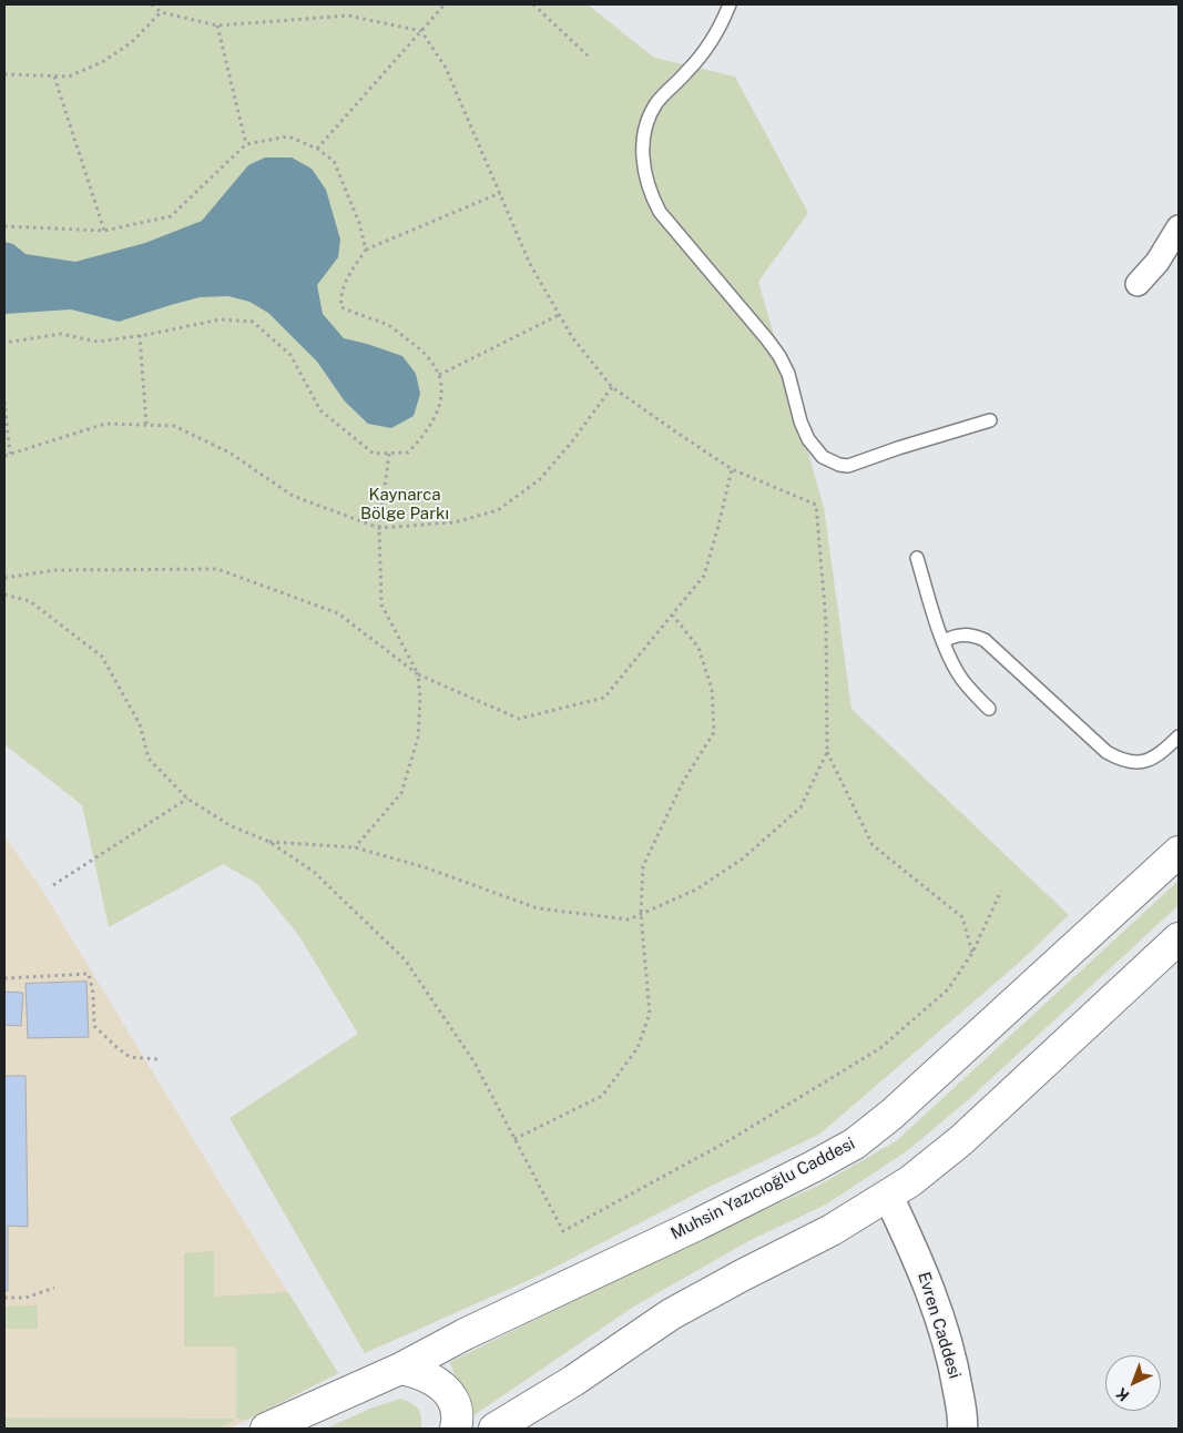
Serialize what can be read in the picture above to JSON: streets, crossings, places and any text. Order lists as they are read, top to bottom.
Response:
{
  "streets": {
    "main road": ["Muhsin Yazıcıoğlu Caddesi"],
    "street": ["Evren Caddesi"]
  },
  "parks": ["Kaynarca Bölge Parkı"],
  "north": "bottom left"
}
